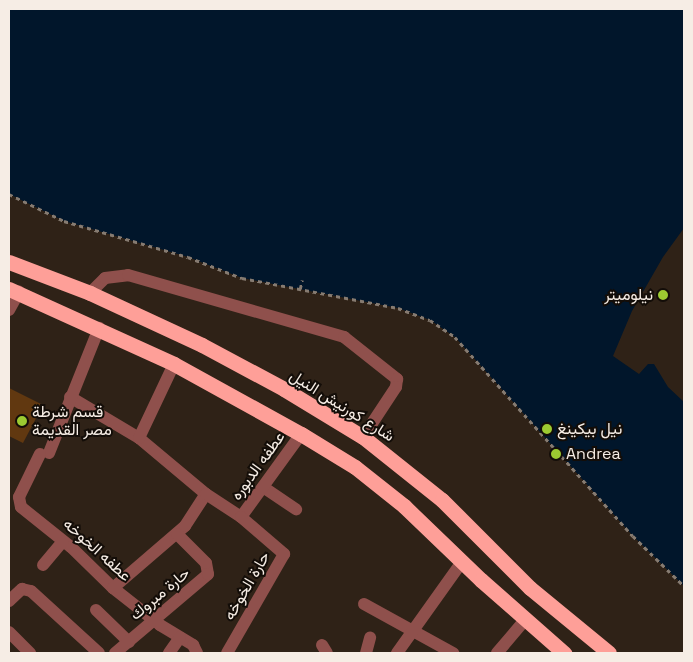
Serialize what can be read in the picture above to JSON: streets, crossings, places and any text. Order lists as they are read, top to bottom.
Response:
{
  "streets": {
    "highway": ["شارع كورنيش النيل"],
    "street": [
      "عطفه الدبوره",
      "عطفه الخوخه",
      "حارة الخوخه",
      "حارة مبروك"
    ]
  },
  "crossings": [
    ["عطفه الدبوره", "حارة الخوخه"],
    ["عطفه الخوخه", "حارة الخوخه"],
    ["عطفه الخوخه", "حارة مبروك"]
  ],
  "places": [
    "نيلوميتر",
    "قسم شرطة مصر القديمة",
    "نيل بيكينغ",
    "Andrea"
  ]
}
